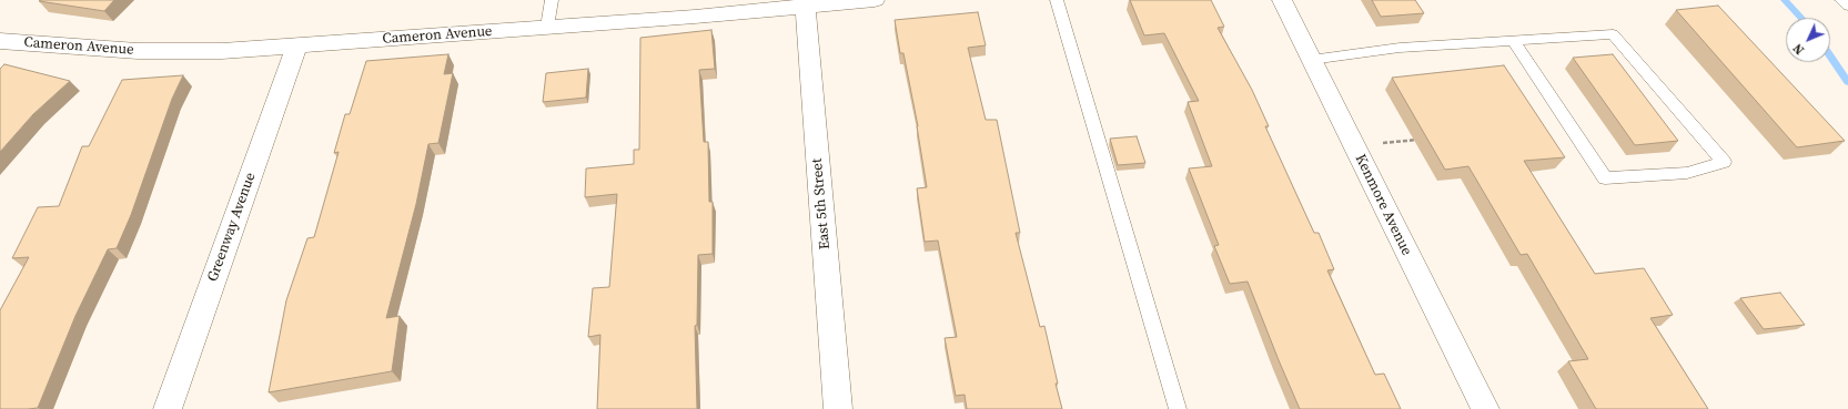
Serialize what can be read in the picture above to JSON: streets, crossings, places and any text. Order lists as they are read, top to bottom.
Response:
{
  "streets": {
    "street": [
      "Cameron Avenue",
      "East 5th Street",
      "Kenmore Avenue",
      "Greenway Avenue"
    ]
  },
  "crossings": [
    ["Cameron Avenue", "East 5th Street"],
    ["Cameron Avenue", "Greenway Avenue"]
  ],
  "north": "bottom left"
}
